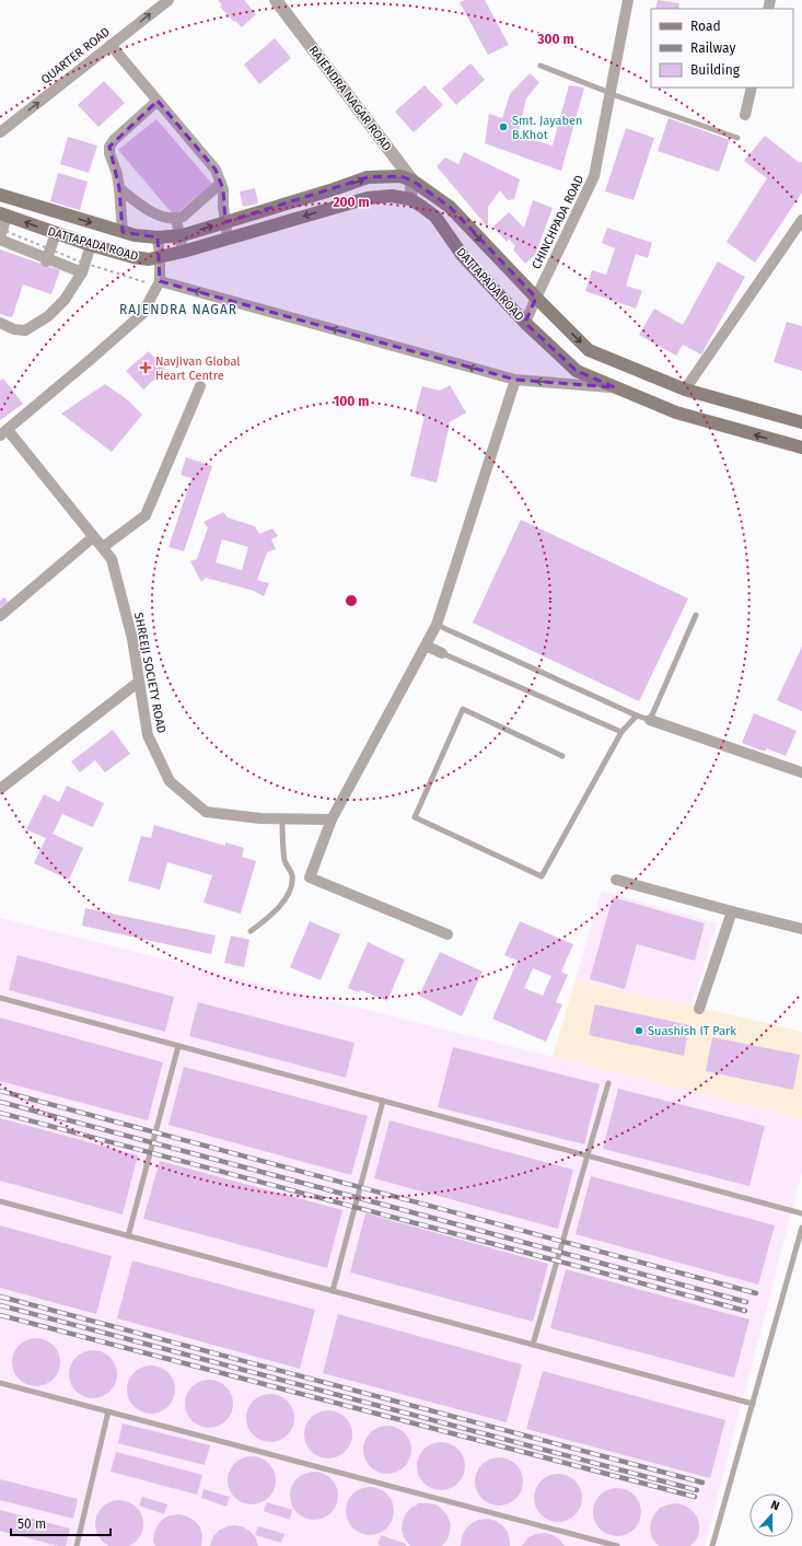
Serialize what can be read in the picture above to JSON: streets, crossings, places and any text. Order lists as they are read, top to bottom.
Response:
{
  "streets": {
    "main road": ["DATTAPADA ROAD"],
    "street": [
      "QUARTER ROAD",
      "RAJENDRA NAGAR ROAD",
      "CHINCHPADA ROAD",
      "SHREEJI SOCIETY ROAD"
    ]
  },
  "crossings": [
    ["RAJENDRA NAGAR ROAD", "DATTAPADA ROAD"],
    ["CHINCHPADA ROAD", "DATTAPADA ROAD"]
  ],
  "one_way": ["QUARTER ROAD"],
  "districts": ["RAJENDRA NAGAR"],
  "places": {
    "other": ["Smt. Jayaben B.Khot", "Suashish IT Park"],
    "health": ["Navjivan Global Heart Centre"]
  },
  "legend": ["Road", "Railway", "Building"],
  "scale_bar": "50 m",
  "north": "top",
  "rings": ["300 m", "200 m", "100 m"]
}
